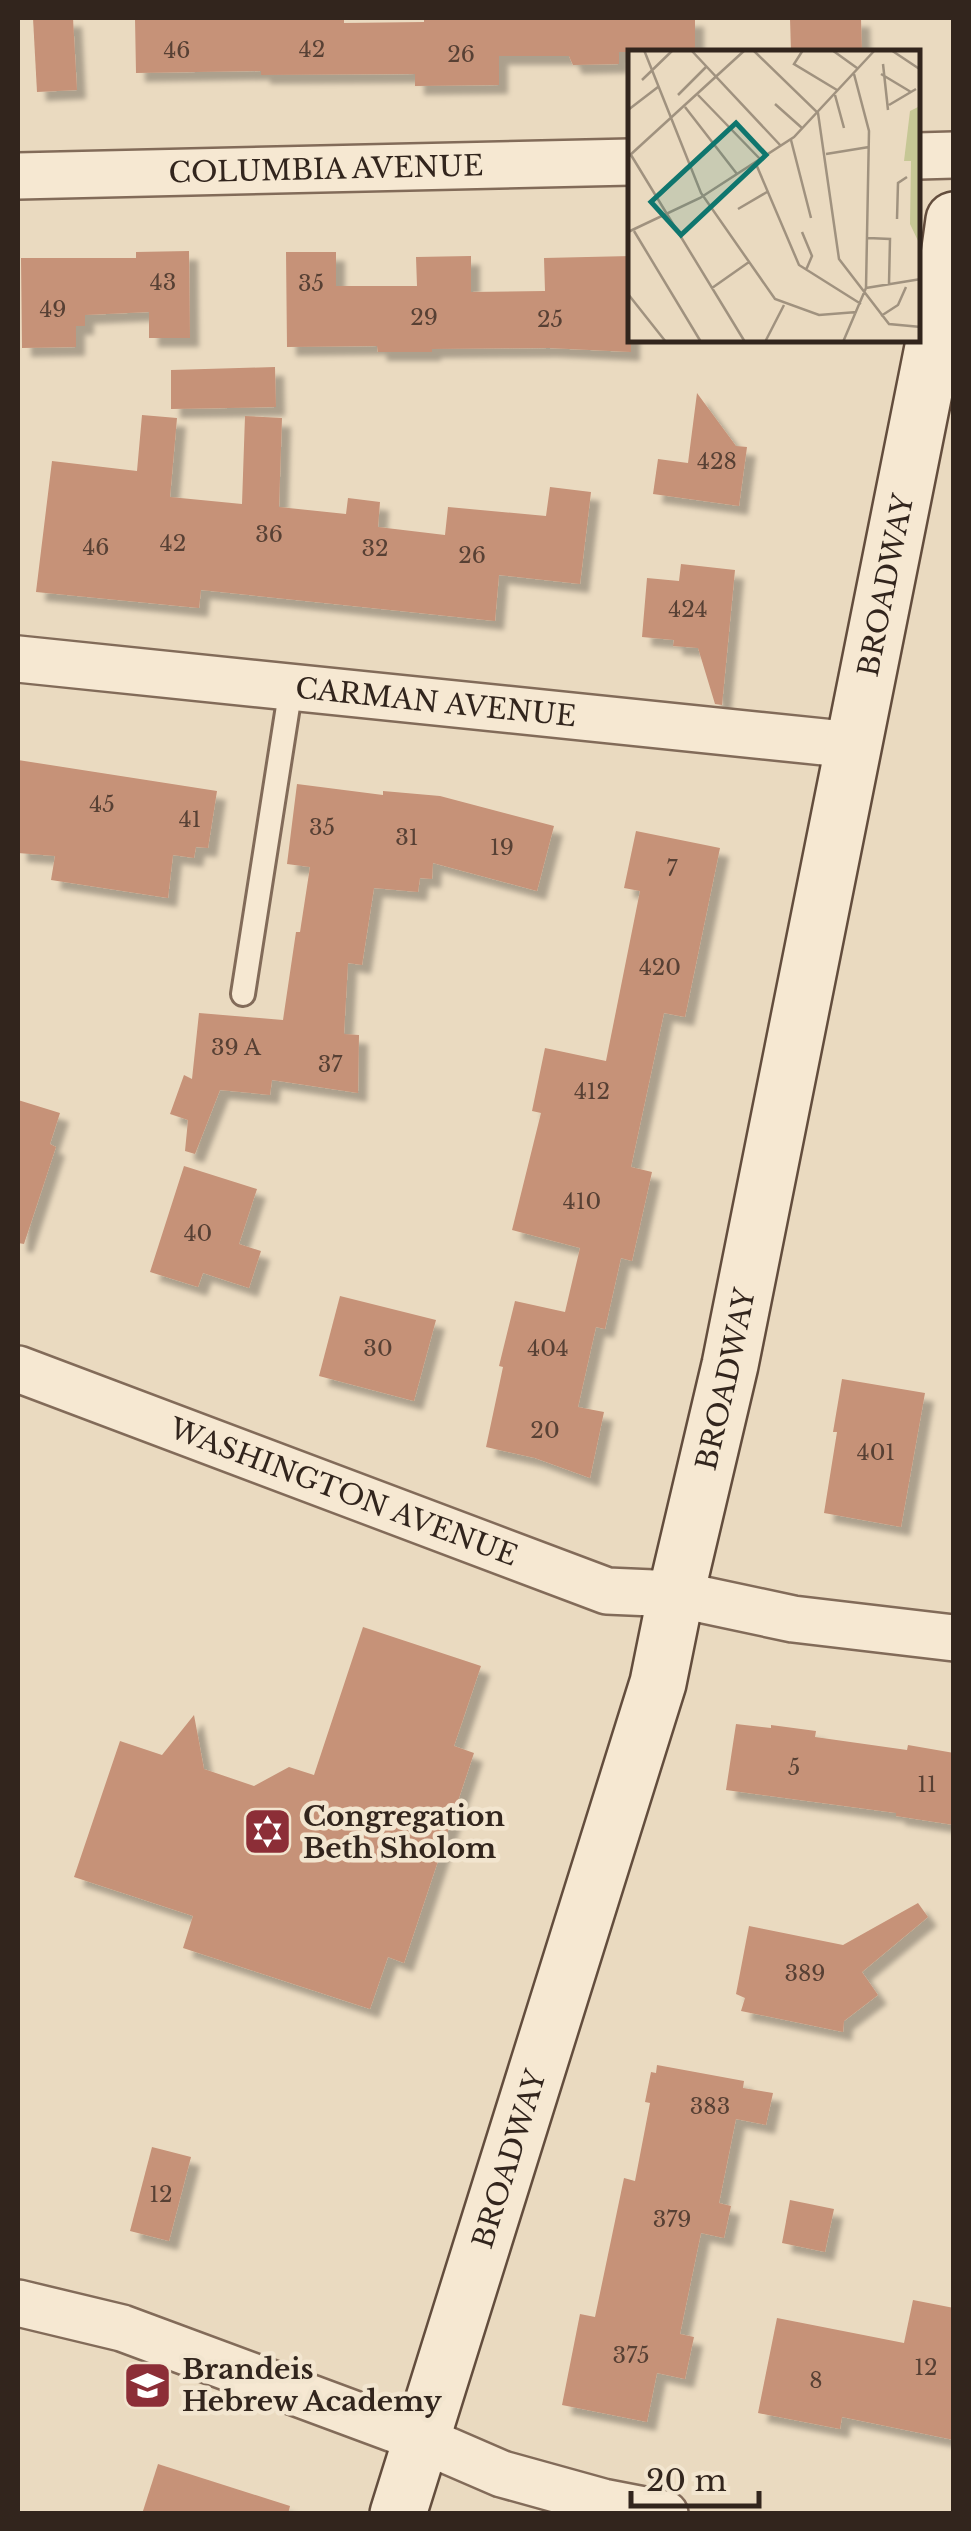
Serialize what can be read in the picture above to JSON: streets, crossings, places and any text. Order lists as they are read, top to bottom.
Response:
{
  "streets": {
    "main road": ["BROADWAY"],
    "street": ["COLUMBIA AVENUE", "CARMAN AVENUE", "WASHINGTON AVENUE"]
  },
  "crossings": [
    ["BROADWAY", "CARMAN AVENUE"],
    ["BROADWAY", "WASHINGTON AVENUE"]
  ],
  "places": {
    "synagogue": ["Congregation Beth Sholom"],
    "school or university": ["Brandeis Hebrew Academy"]
  },
  "house_numbers": [
    "42",
    "46",
    "26",
    "43",
    "35",
    "49",
    "29",
    "25",
    "428",
    "36",
    "42",
    "46",
    "32",
    "26",
    "424",
    "45",
    "41",
    "35",
    "31",
    "19",
    "7",
    "420",
    "39 A",
    "37",
    "412",
    "410",
    "40",
    "30",
    "404",
    "20",
    "401",
    "5",
    "11",
    "389",
    "383",
    "12",
    "379",
    "375",
    "12",
    "8"
  ],
  "scale_bar": "20 m"
}
